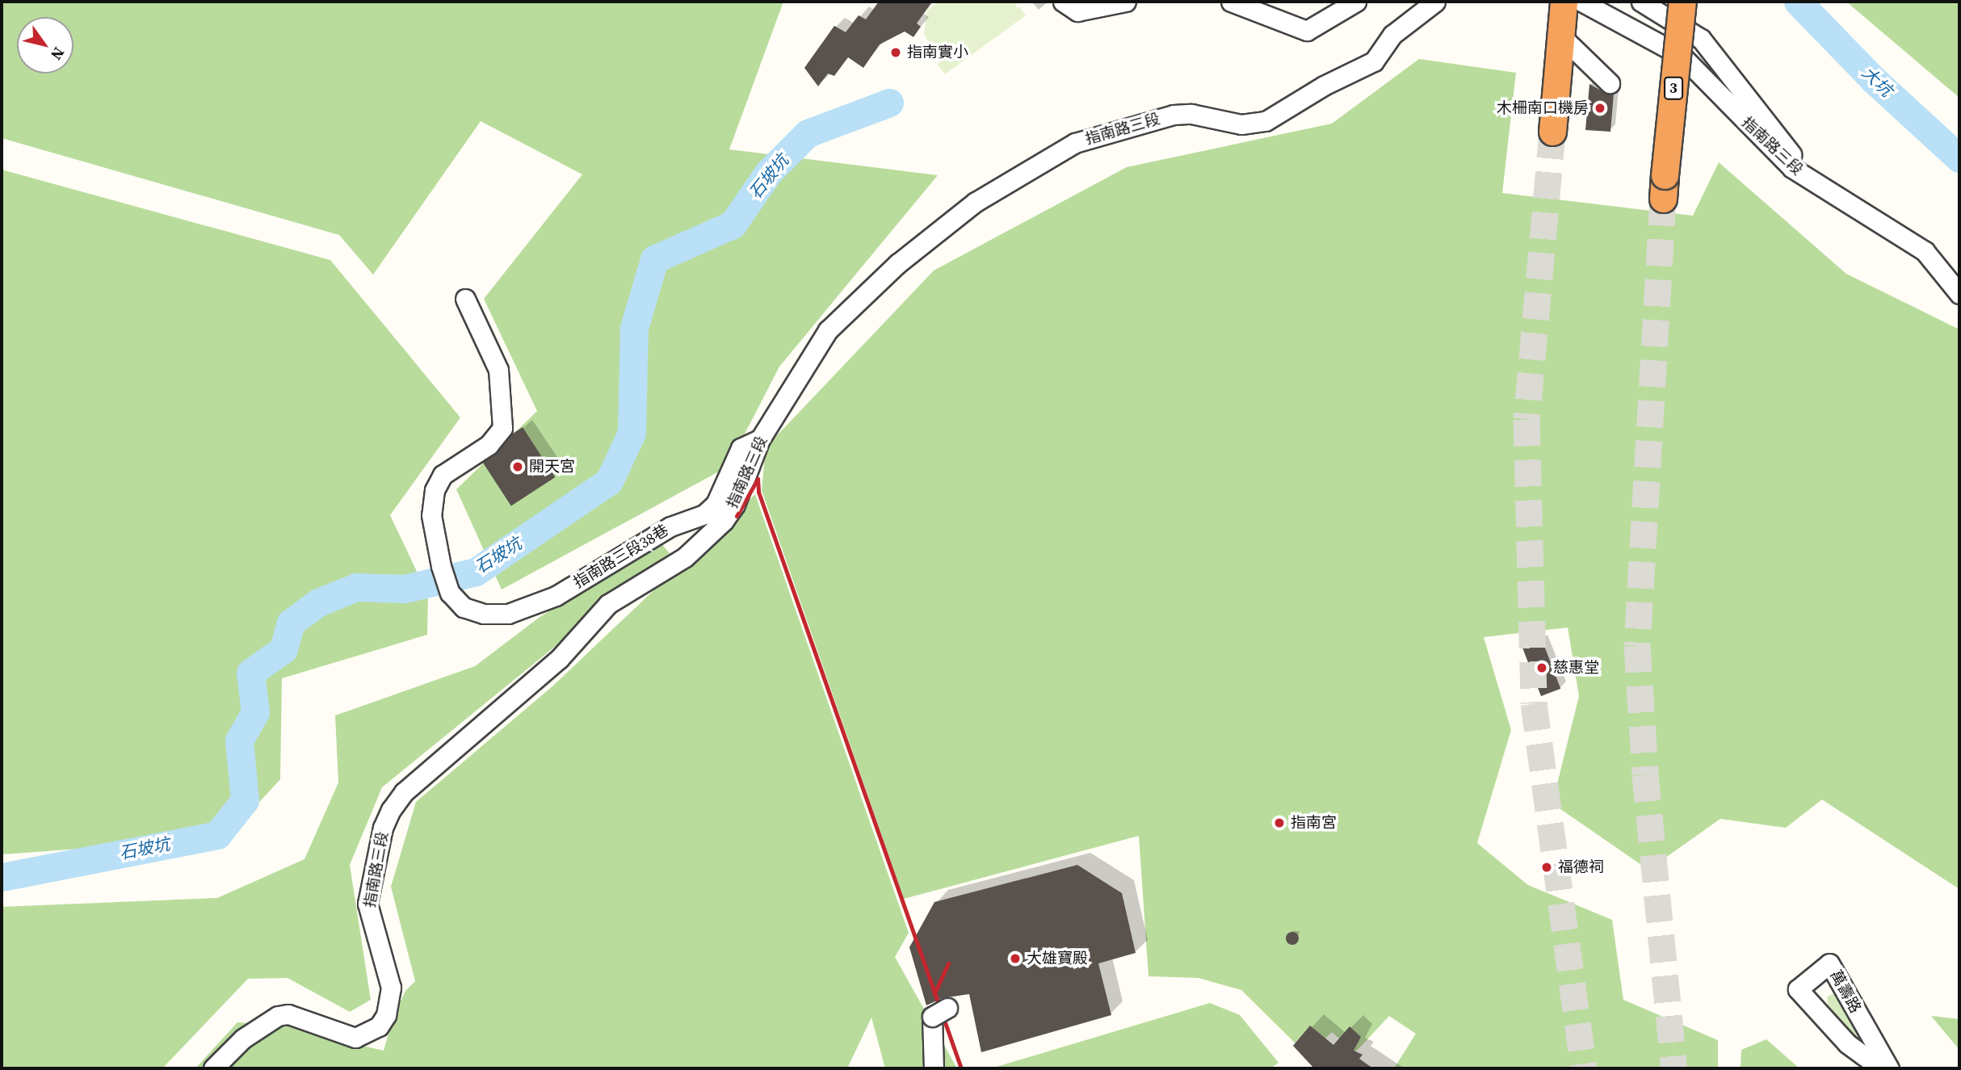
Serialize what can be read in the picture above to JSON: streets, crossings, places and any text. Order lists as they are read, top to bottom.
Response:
{
  "streets": {
    "highway": ["3"],
    "street": ["指南路三段", "指南路三段38巷", "萬壽路"]
  },
  "crossings": [
    ["指南路三段", "指南路三段38巷"]
  ],
  "water": ["大坑", "石坡坑"],
  "places": [
    "指南實小",
    "木柵南口機房",
    "開天宮",
    "慈惠堂",
    "指南宮",
    "福德祠",
    "大雄寶殿"
  ],
  "north": "bottom right"
}
